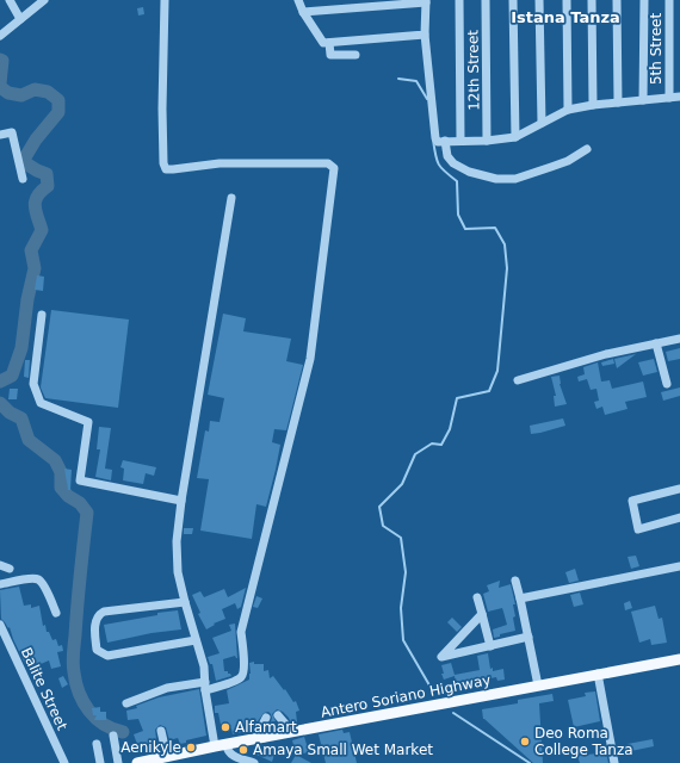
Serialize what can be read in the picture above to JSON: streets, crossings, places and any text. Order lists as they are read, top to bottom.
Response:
{
  "streets": {
    "main road": ["Antero Soriano Highway"],
    "street": ["5th Street", "12th Street", "Balite Street"]
  },
  "districts": ["Istana Tanza"],
  "places": [
    "Alfamart",
    "Deo Roma College Tanza",
    "Aenikyle",
    "Amaya Small Wet Market"
  ]
}
